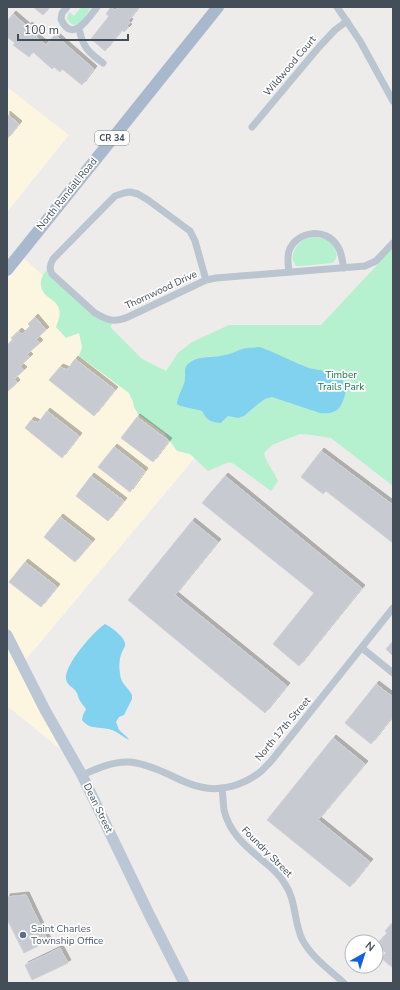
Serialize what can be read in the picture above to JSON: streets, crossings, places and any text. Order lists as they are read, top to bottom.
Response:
{
  "streets": {
    "main road": ["CR 34", "North Randall Road"],
    "street": [
      "Wildwood Court",
      "Thornwood Drive",
      "North 17th Street",
      "Dean Street",
      "Foundry Street"
    ]
  },
  "crossings": [
    ["North 17th Street", "Dean Street"],
    ["North 17th Street", "Foundry Street"]
  ],
  "parks": ["Timber Trails Park"],
  "places": ["Saint Charles Township Office"],
  "scale_bar": "100 m",
  "north": "top right"
}
